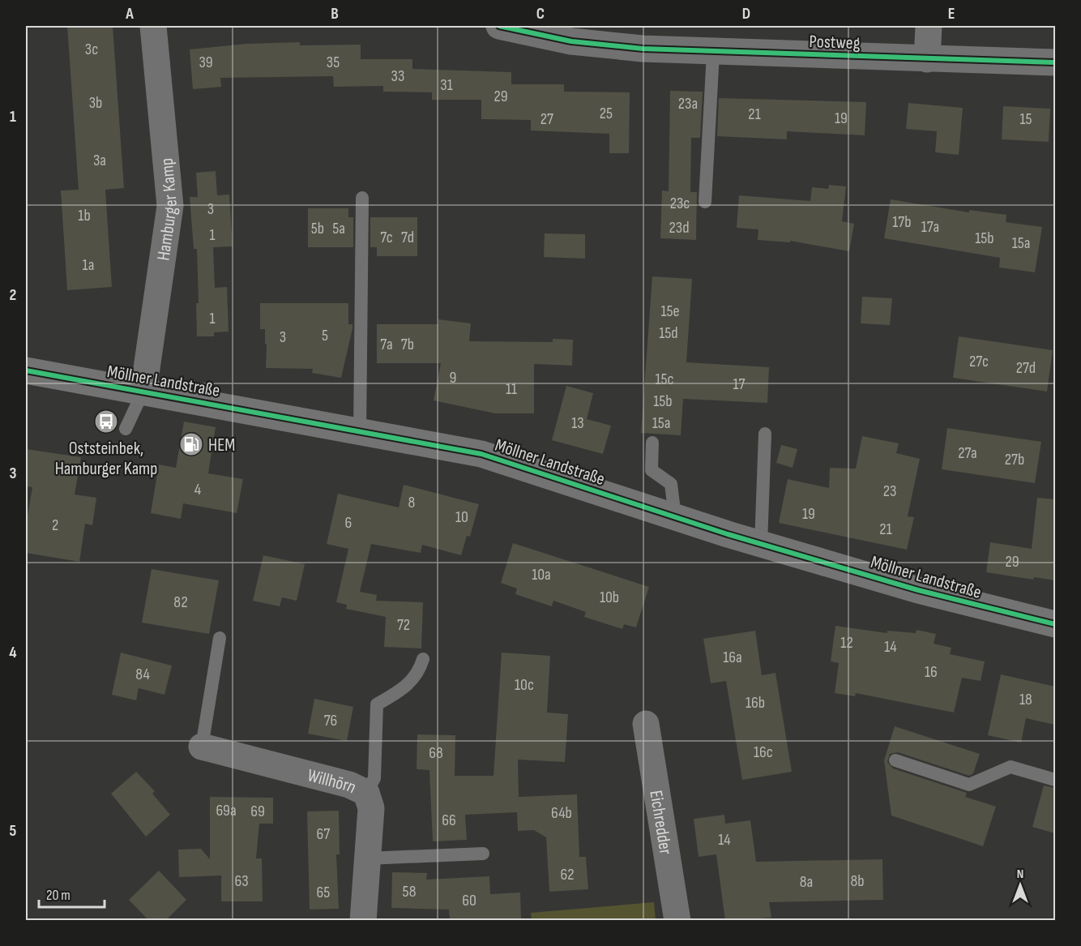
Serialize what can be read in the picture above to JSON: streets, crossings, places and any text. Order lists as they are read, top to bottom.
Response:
{
  "streets": {
    "main road": ["Möllner Landstraße"],
    "street": [
      "Postweg",
      "Hamburger Kamp",
      "Willhörn",
      "Eichredder"
    ]
  },
  "crossings": [
    ["Hamburger Kamp", "Möllner Landstraße"]
  ],
  "places": {
    "bus stop": ["Oststeinbek, Hamburger Kamp"],
    "fuel station": ["HEM"]
  },
  "house_numbers": [
    "3c",
    "39",
    "35",
    "33",
    "31",
    "29",
    "3b",
    "23a",
    "25",
    "21",
    "19",
    "27",
    "15",
    "3a",
    "23c",
    "3",
    "1b",
    "17b",
    "17a",
    "23d",
    "5b",
    "5a",
    "1",
    "7c",
    "7d",
    "15b",
    "15a",
    "1a",
    "15e",
    "1",
    "15d",
    "5",
    "3",
    "7a",
    "7b",
    "27c",
    "27d",
    "9",
    "15c",
    "17",
    "11",
    "15b",
    "13",
    "15a",
    "27a",
    "27b",
    "4",
    "23",
    "8",
    "19",
    "10",
    "6",
    "2",
    "21",
    "29",
    "10a",
    "10b",
    "82",
    "72",
    "12",
    "14",
    "16a",
    "16",
    "84",
    "10c",
    "18",
    "16b",
    "76",
    "16c",
    "68",
    "69a",
    "69",
    "64b",
    "66",
    "67",
    "14",
    "62",
    "63",
    "8b",
    "8a",
    "58",
    "65",
    "60"
  ],
  "scale_bar": "20 m",
  "north": "top",
  "grid": {
    "columns": [
      "A",
      "B",
      "C",
      "D",
      "E"
    ],
    "rows": [
      "1",
      "2",
      "3",
      "4",
      "5"
    ]
  }
}
